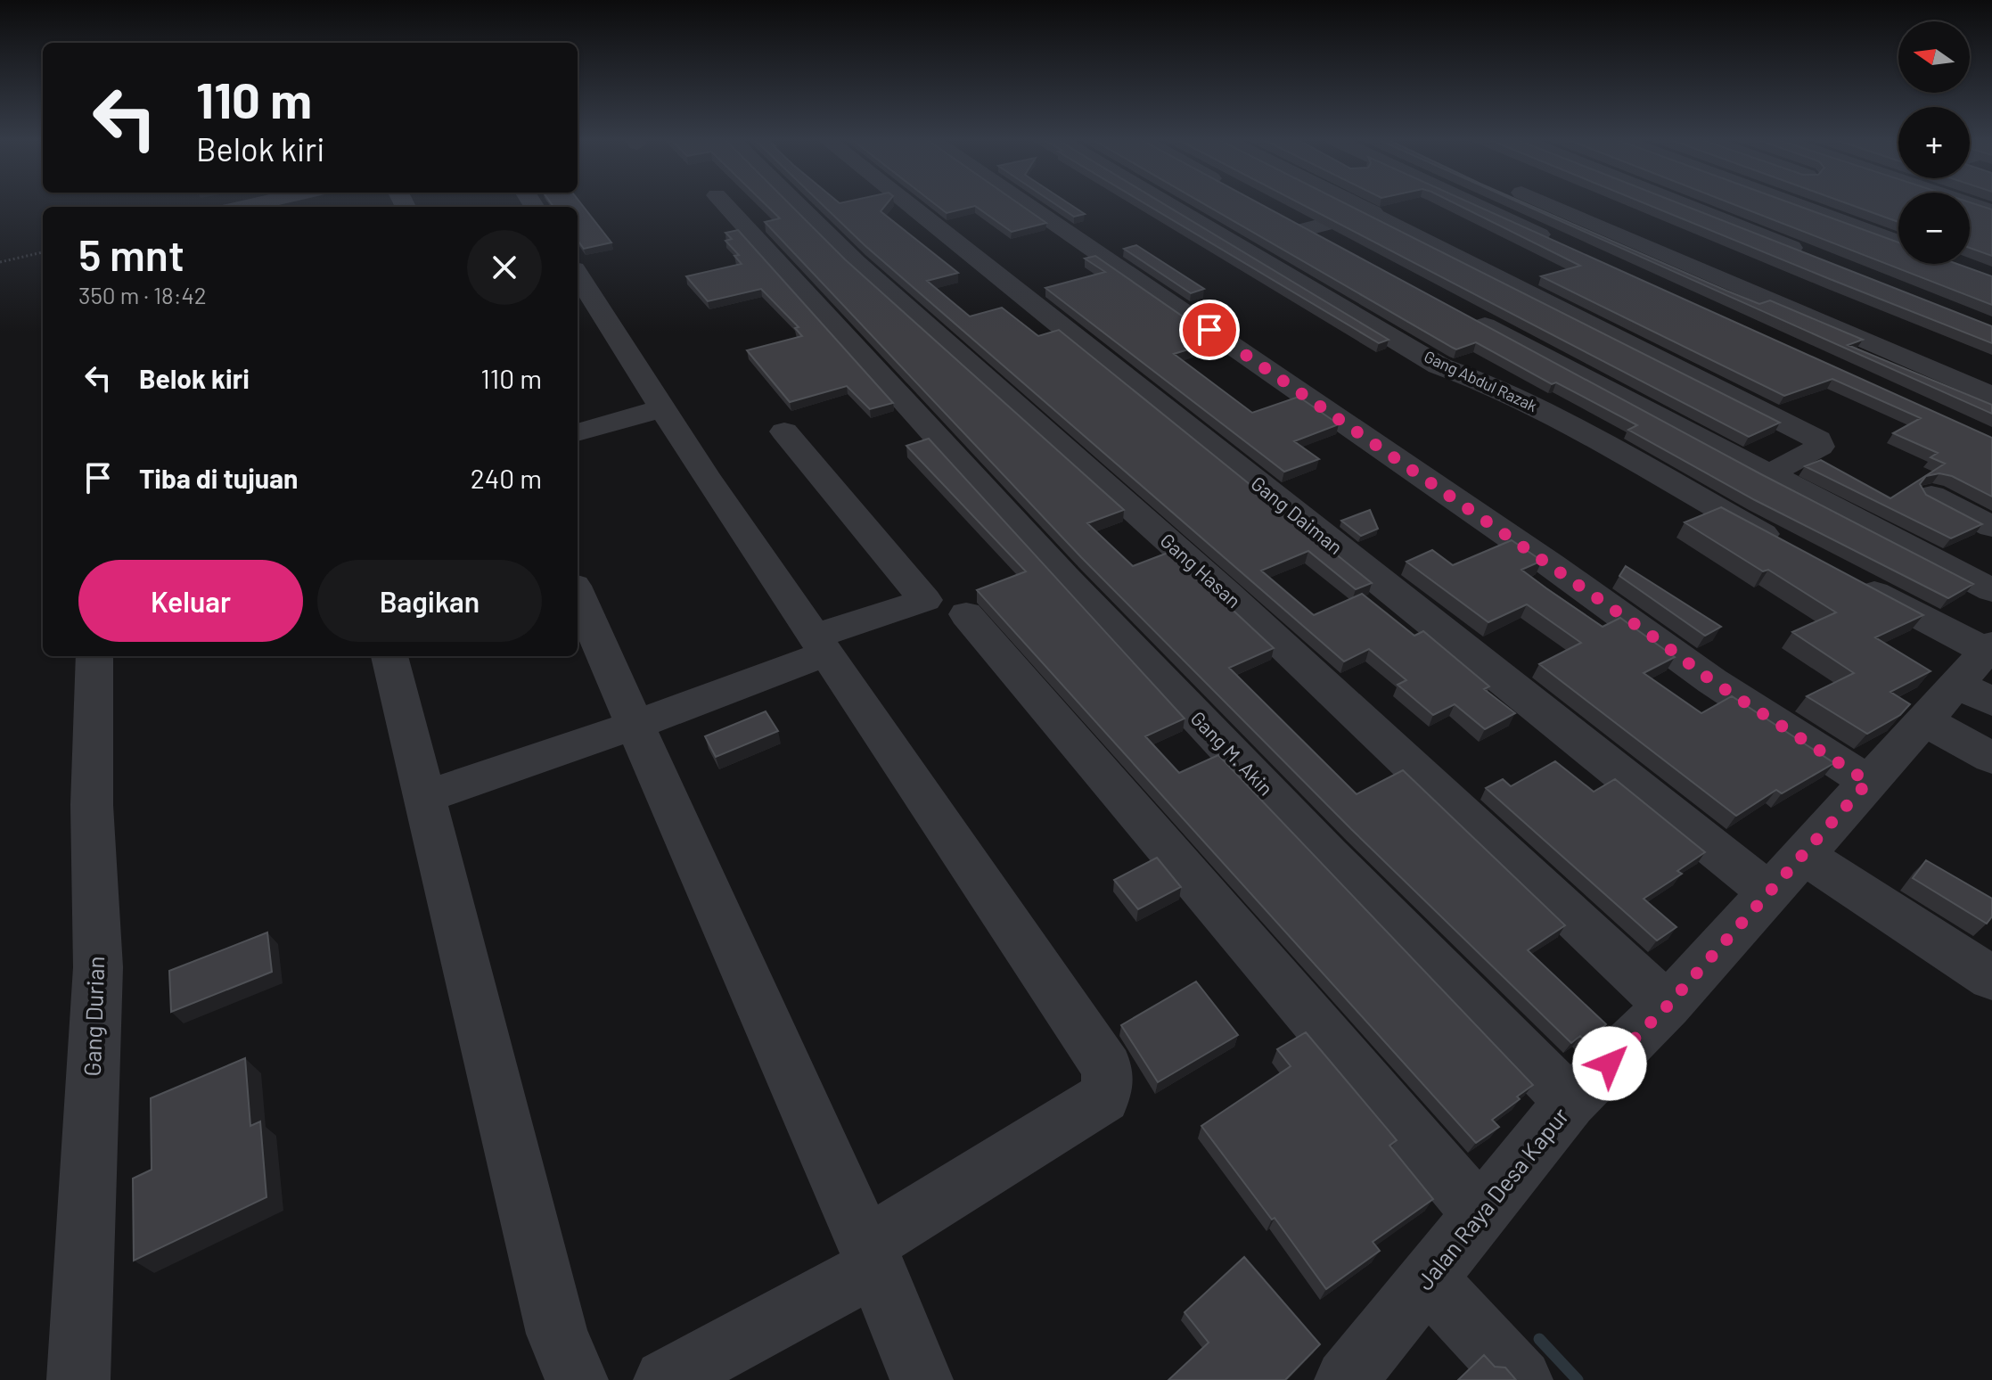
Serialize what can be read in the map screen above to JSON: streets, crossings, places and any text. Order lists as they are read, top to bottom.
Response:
{
  "streets": {
    "street": [
      "Gang Abdul Razak",
      "Gang Daiman",
      "Gang Hasan",
      "Gang M. Akin",
      "Gang Durian",
      "Jalan Raya Desa Kapur"
    ]
  },
  "crossings": [
    ["Gang Daiman", "Jalan Raya Desa Kapur"],
    ["Gang Hasan", "Jalan Raya Desa Kapur"],
    ["Gang M. Akin", "Jalan Raya Desa Kapur"]
  ],
  "north": "left",
  "page": {
    "map_buttons": ["+", "−"],
    "turn": ["110 m", "Belok kiri"],
    "heading": ["5 mnt", "350 m · 18:42"],
    "list": [
      {
        "name": "Belok kiri",
        "value": "110 m"
      },
      {
        "name": "Tiba di tujuan",
        "value": "240 m"
      }
    ],
    "buttons": ["Keluar", "Bagikan"]
  }
}
